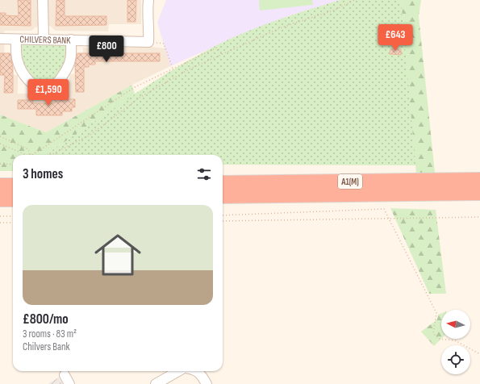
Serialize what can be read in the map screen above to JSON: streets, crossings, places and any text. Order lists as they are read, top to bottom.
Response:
{
  "streets": {
    "highway": ["A1(M)"],
    "street": ["CHILVERS BANK"]
  },
  "north": "left",
  "page": {
    "price": ["£643", "£800", "£1,590"],
    "heading": "3 homes",
    "list": [
      {
        "name": "£800/mo",
        "note": "3 rooms · 83 m² · Chilvers Bank"
      }
    ]
  }
}
